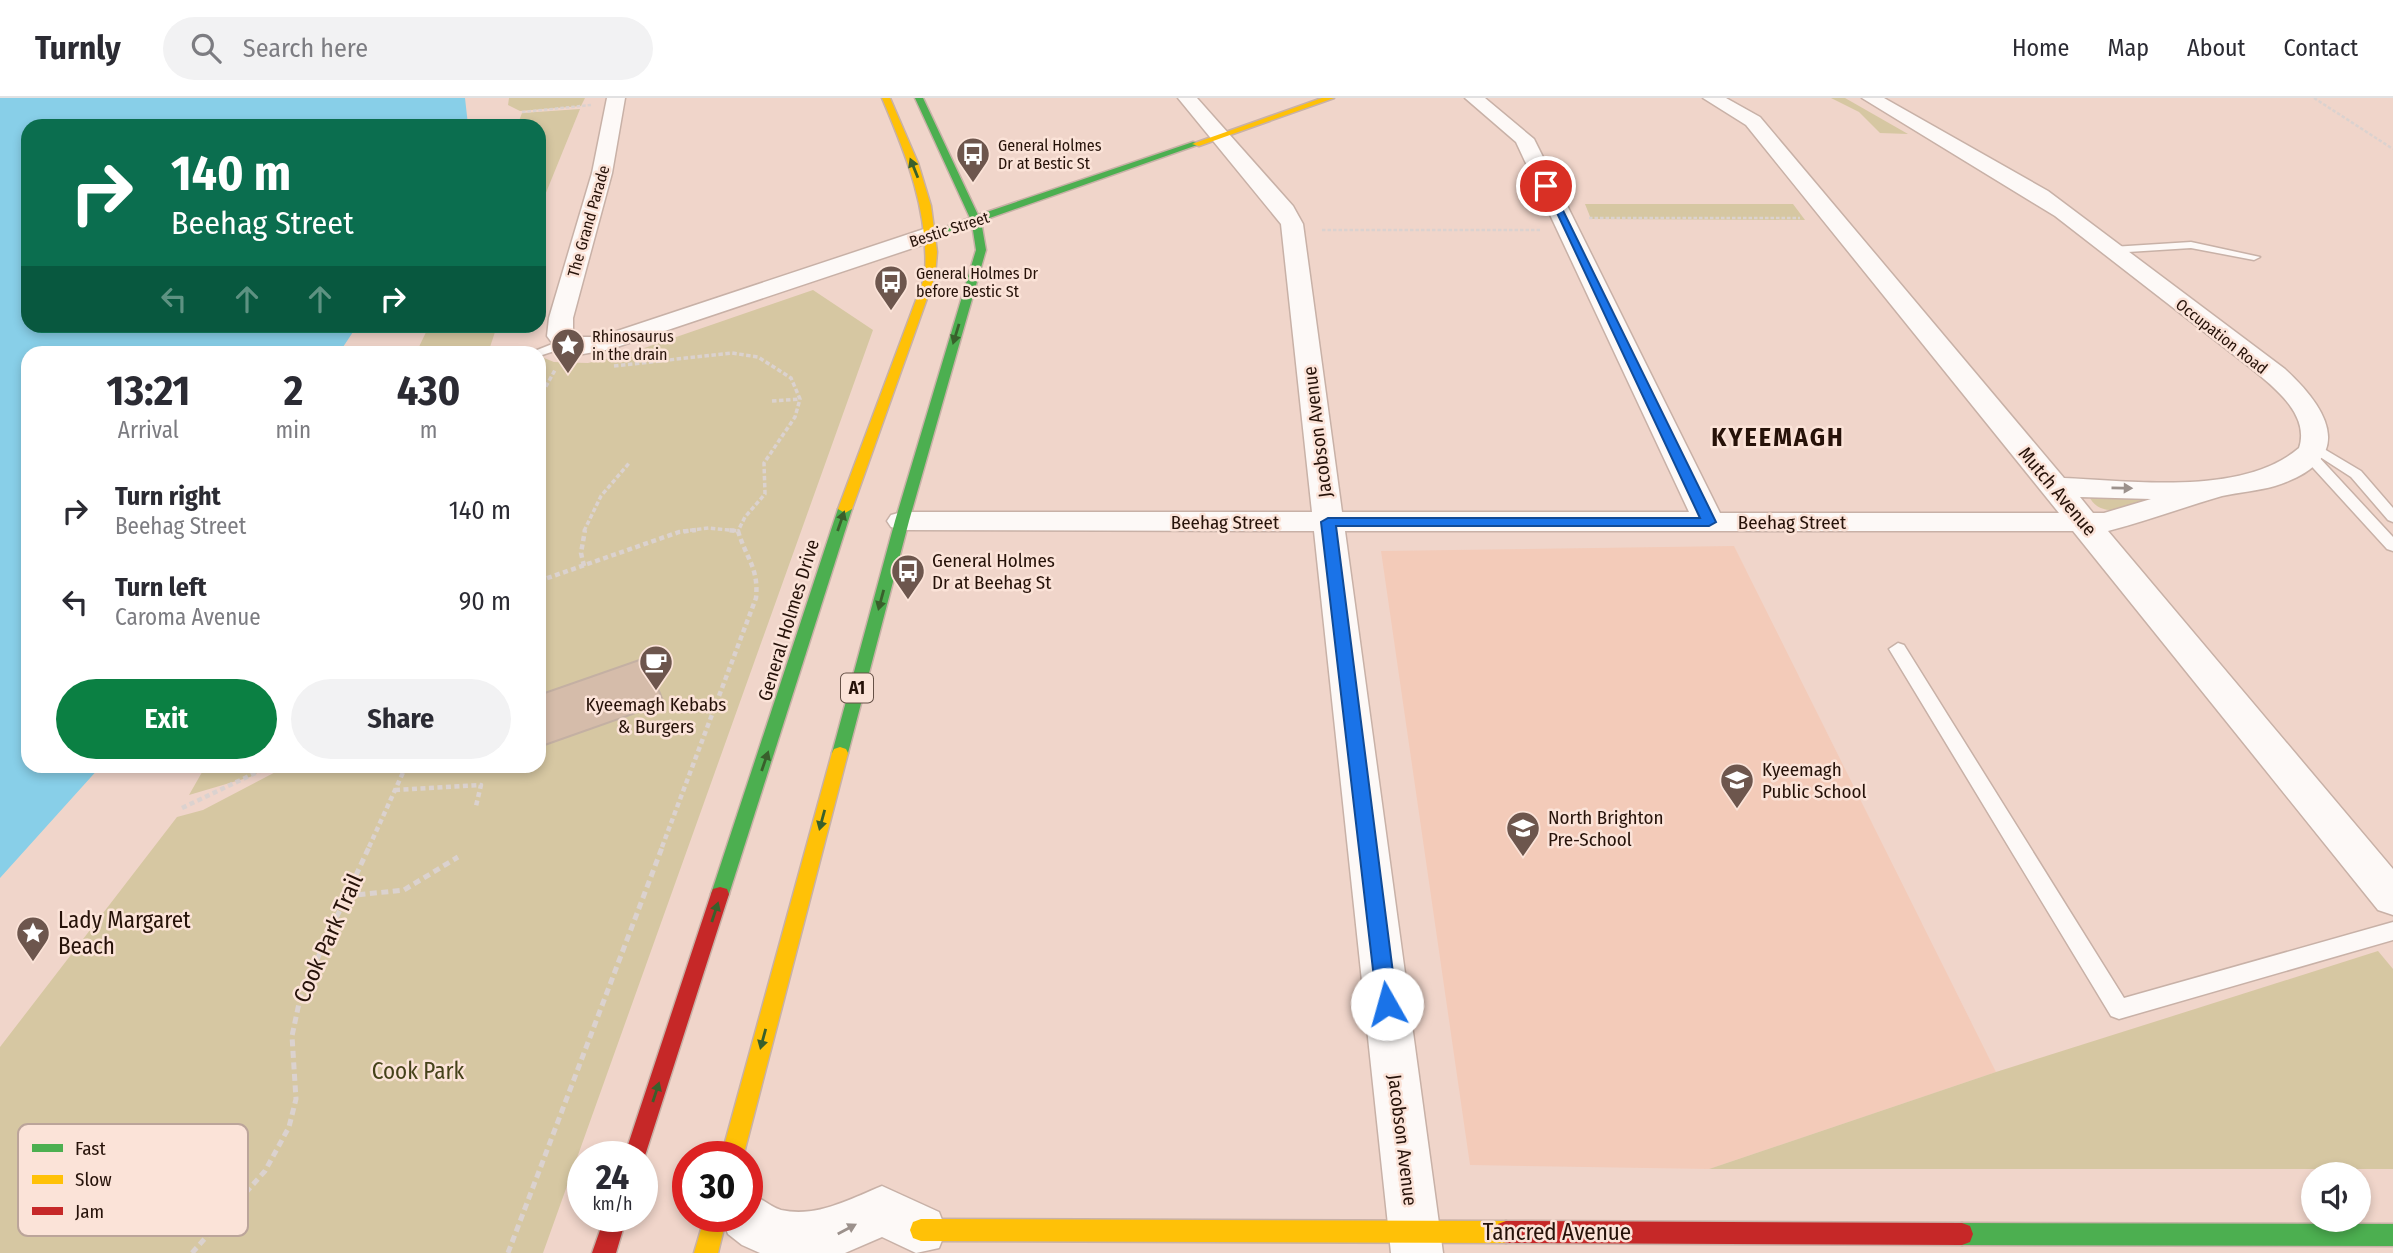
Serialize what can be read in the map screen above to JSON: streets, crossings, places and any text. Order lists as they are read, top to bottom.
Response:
{
  "streets": {
    "main road": [
      "Bestic Street",
      "General Holmes Drive",
      "A1",
      "Tancred Avenue"
    ],
    "street": [
      "The Grand Parade",
      "Occupation Road",
      "Jacobson Avenue",
      "Mutch Avenue",
      "Beehag Street"
    ],
    "path": ["Cook Park Trail"]
  },
  "crossings": [
    ["The Grand Parade", "Bestic Street"],
    ["Bestic Street", "Jacobson Avenue"],
    ["Bestic Street", "General Holmes Drive"],
    ["Bestic Street", "A1"],
    ["Jacobson Avenue", "Beehag Street"],
    ["Jacobson Avenue", "Tancred Avenue"],
    ["Mutch Avenue", "Beehag Street"],
    ["Beehag Street", "A1"]
  ],
  "districts": ["KYEEMAGH"],
  "parks": ["Cook Park"],
  "places": {
    "bus stop": ["General Holmes Dr at Bestic St", "General Holmes Dr before Bestic St", "General Holmes Dr at Beehag St"],
    "place": ["Rhinosaurus in the drain", "Lady Margaret Beach"],
    "cafe": ["Kyeemagh Kebabs & Burgers"],
    "school or university": ["Kyeemagh Public School", "North Brighton Pre-School"]
  },
  "legend": ["Fast", "Slow", "Jam"],
  "page": {
    "header": "Turnly",
    "search": "Search here",
    "nav": [
      "Home",
      "Map",
      "About",
      "Contact"
    ],
    "turn": ["140 m", "Beehag Street"],
    "eta": [
      "13:21",
      "Arrival",
      "2",
      "min",
      "430",
      "m"
    ],
    "list": [
      {
        "name": "Turn right",
        "note": "Beehag Street",
        "value": "140 m"
      },
      {
        "name": "Turn left",
        "note": "Caroma Avenue",
        "value": "90 m"
      }
    ],
    "buttons": ["Exit", "Share"],
    "speed": "24 km/h",
    "limit": "30"
  }
}
